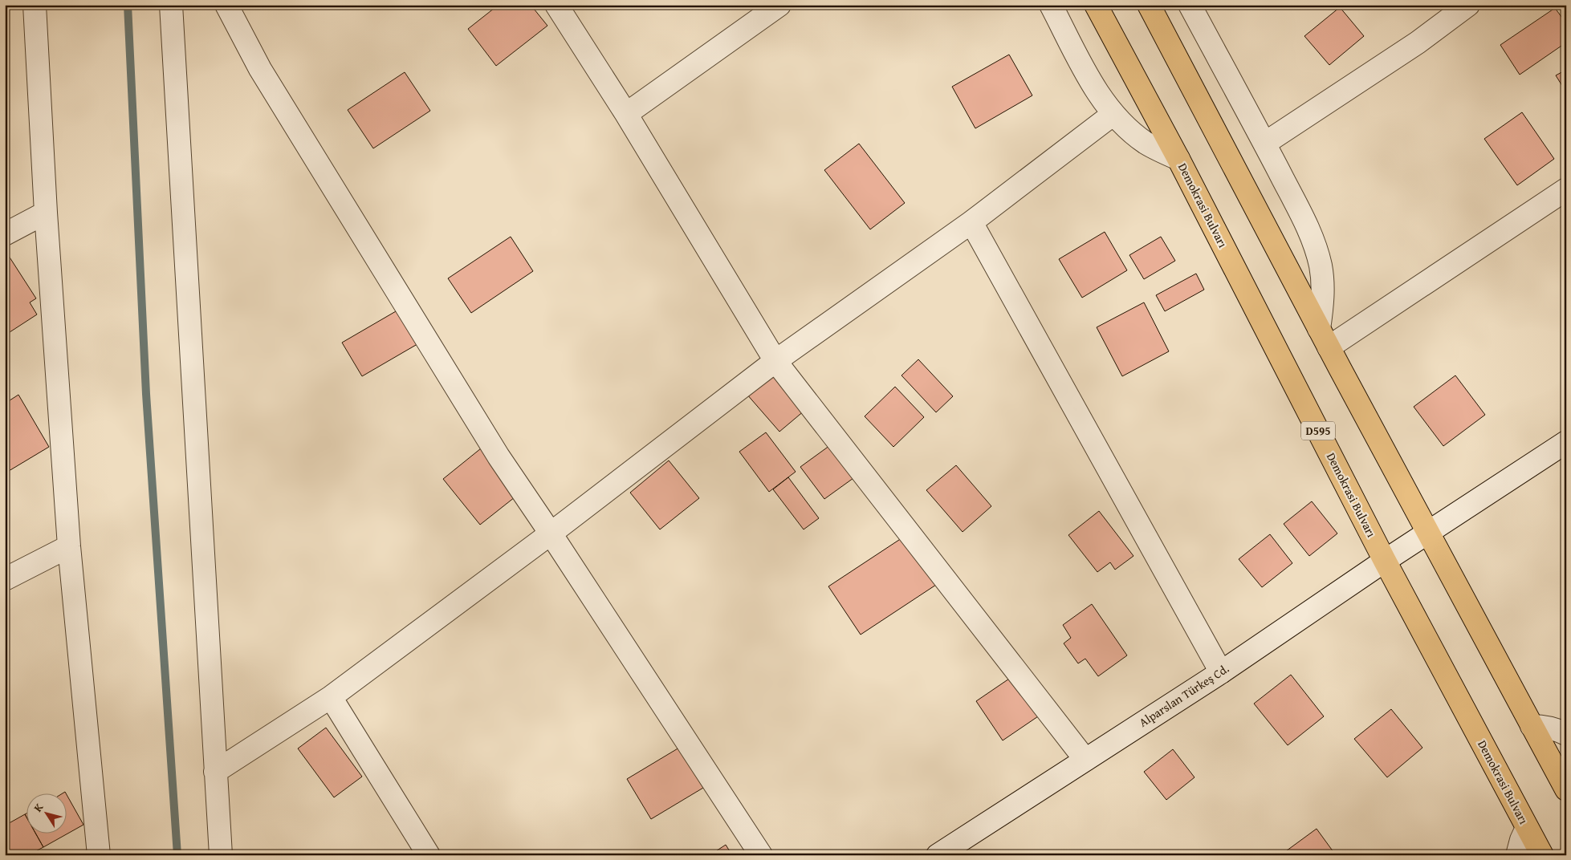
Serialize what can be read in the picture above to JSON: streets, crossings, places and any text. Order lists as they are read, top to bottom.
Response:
{
  "streets": {
    "highway": ["Demokrasi Bulvarı", "D595"],
    "street": ["Alparslan Türkeş Cd."]
  },
  "crossings": [
    ["Demokrasi Bulvarı", "Alparslan Türkeş Cd."]
  ],
  "north": "top left"
}
